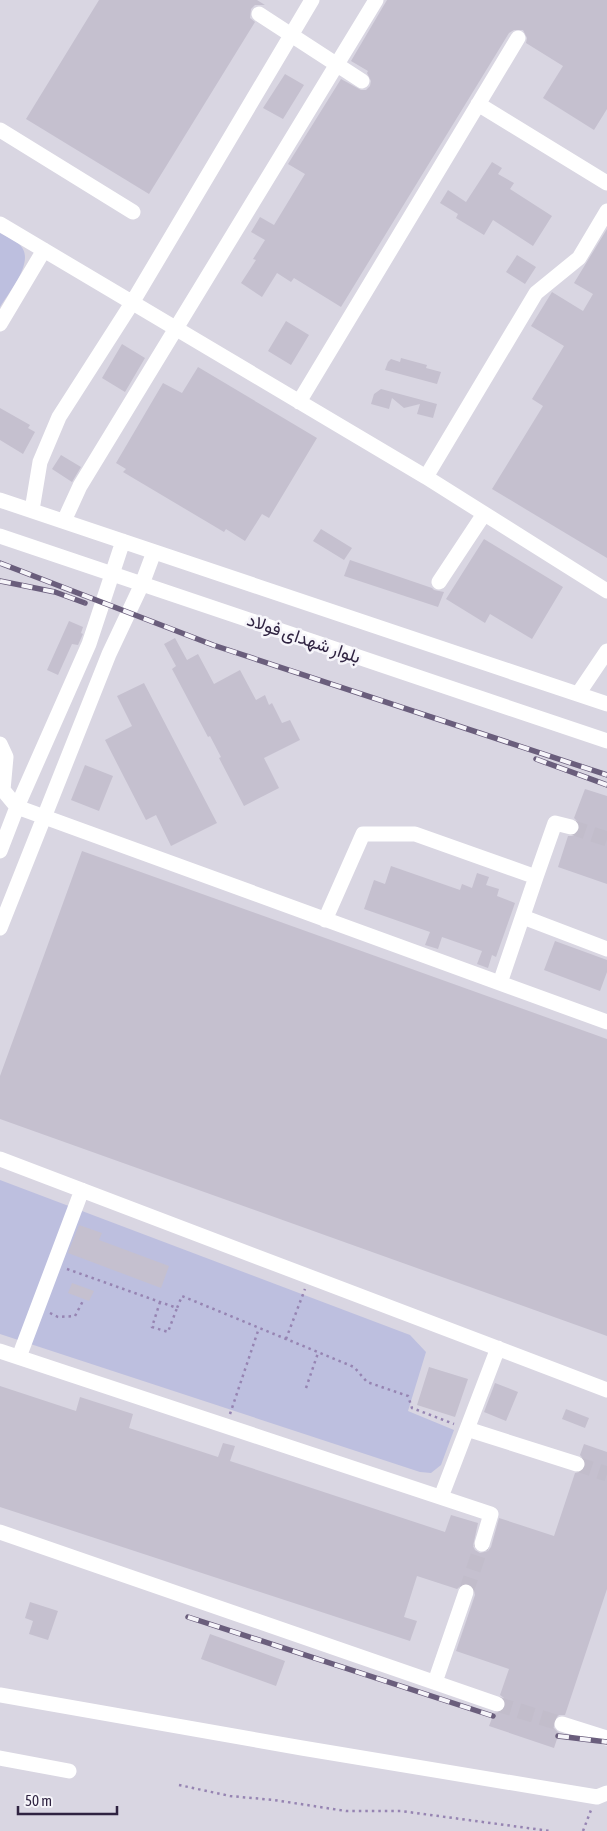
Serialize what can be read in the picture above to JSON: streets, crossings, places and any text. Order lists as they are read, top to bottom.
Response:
{
  "streets": {
    "street": ["بلوار شهدای فولاد"]
  },
  "scale_bar": "50 m"
}
